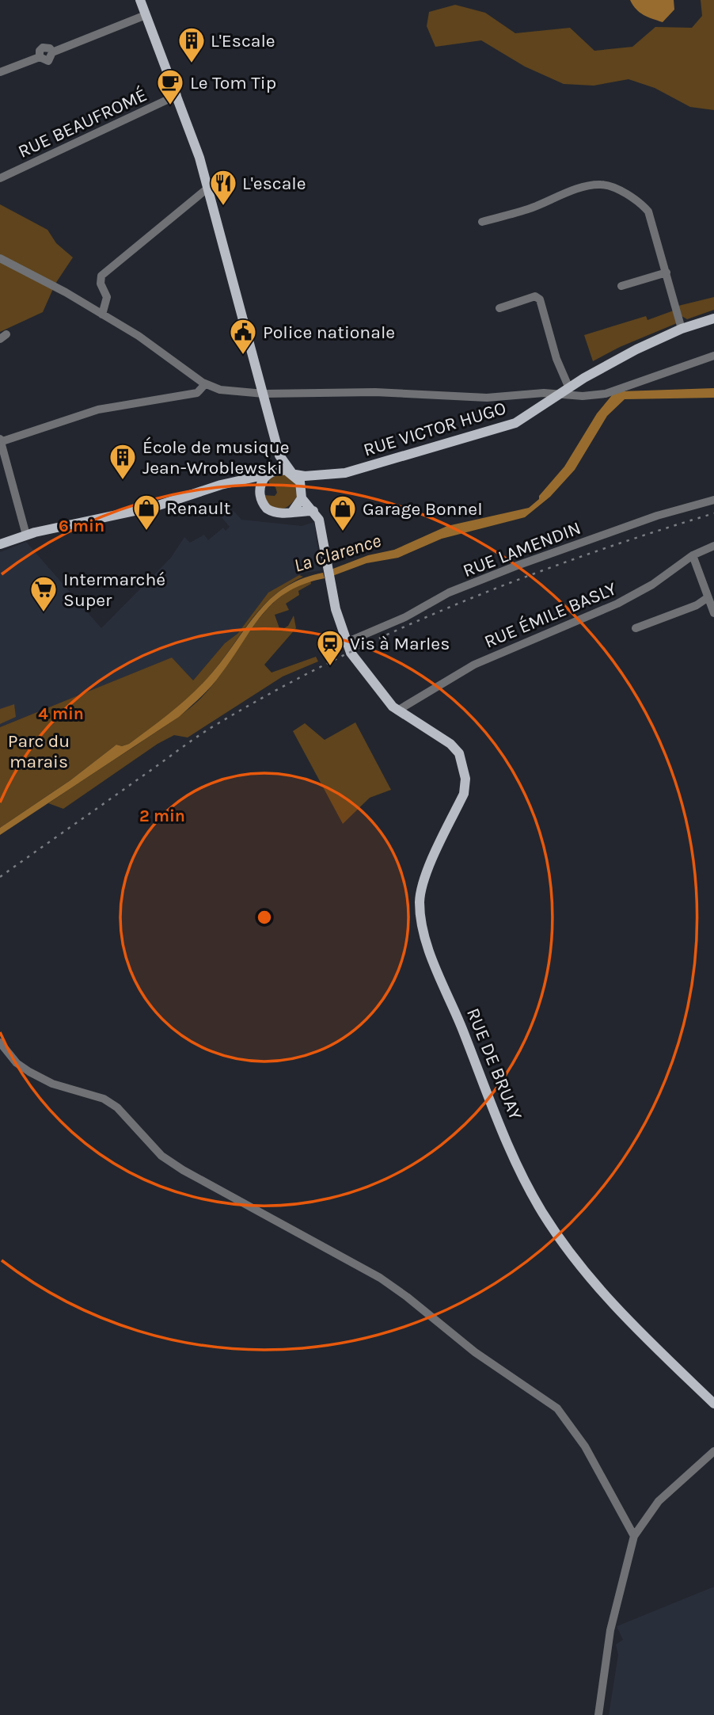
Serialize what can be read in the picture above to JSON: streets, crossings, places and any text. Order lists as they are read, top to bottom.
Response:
{
  "streets": {
    "main road": ["RUE VICTOR HUGO", "RUE DE BRUAY"],
    "street": ["RUE BEAUFROMÉ", "RUE LAMENDIN", "RUE ÉMILE BASLY"]
  },
  "crossings": [
    ["RUE LAMENDIN", "RUE DE BRUAY"],
    ["RUE ÉMILE BASLY", "RUE DE BRUAY"]
  ],
  "water": ["La Clarence"],
  "parks": ["Parc du marais"],
  "places": {
    "building": ["L'Escale", "École de musique Jean-Wroblewski"],
    "cafe": ["Le Tom Tip"],
    "restaurant": ["L'escale"],
    "public building": ["Police nationale"],
    "shop": ["Renault", "Garage Bonnel"],
    "supermarket": ["Intermarché Super"],
    "station": ["Vis à Marles"]
  },
  "rings": ["6 min", "4 min", "2 min"]
}
